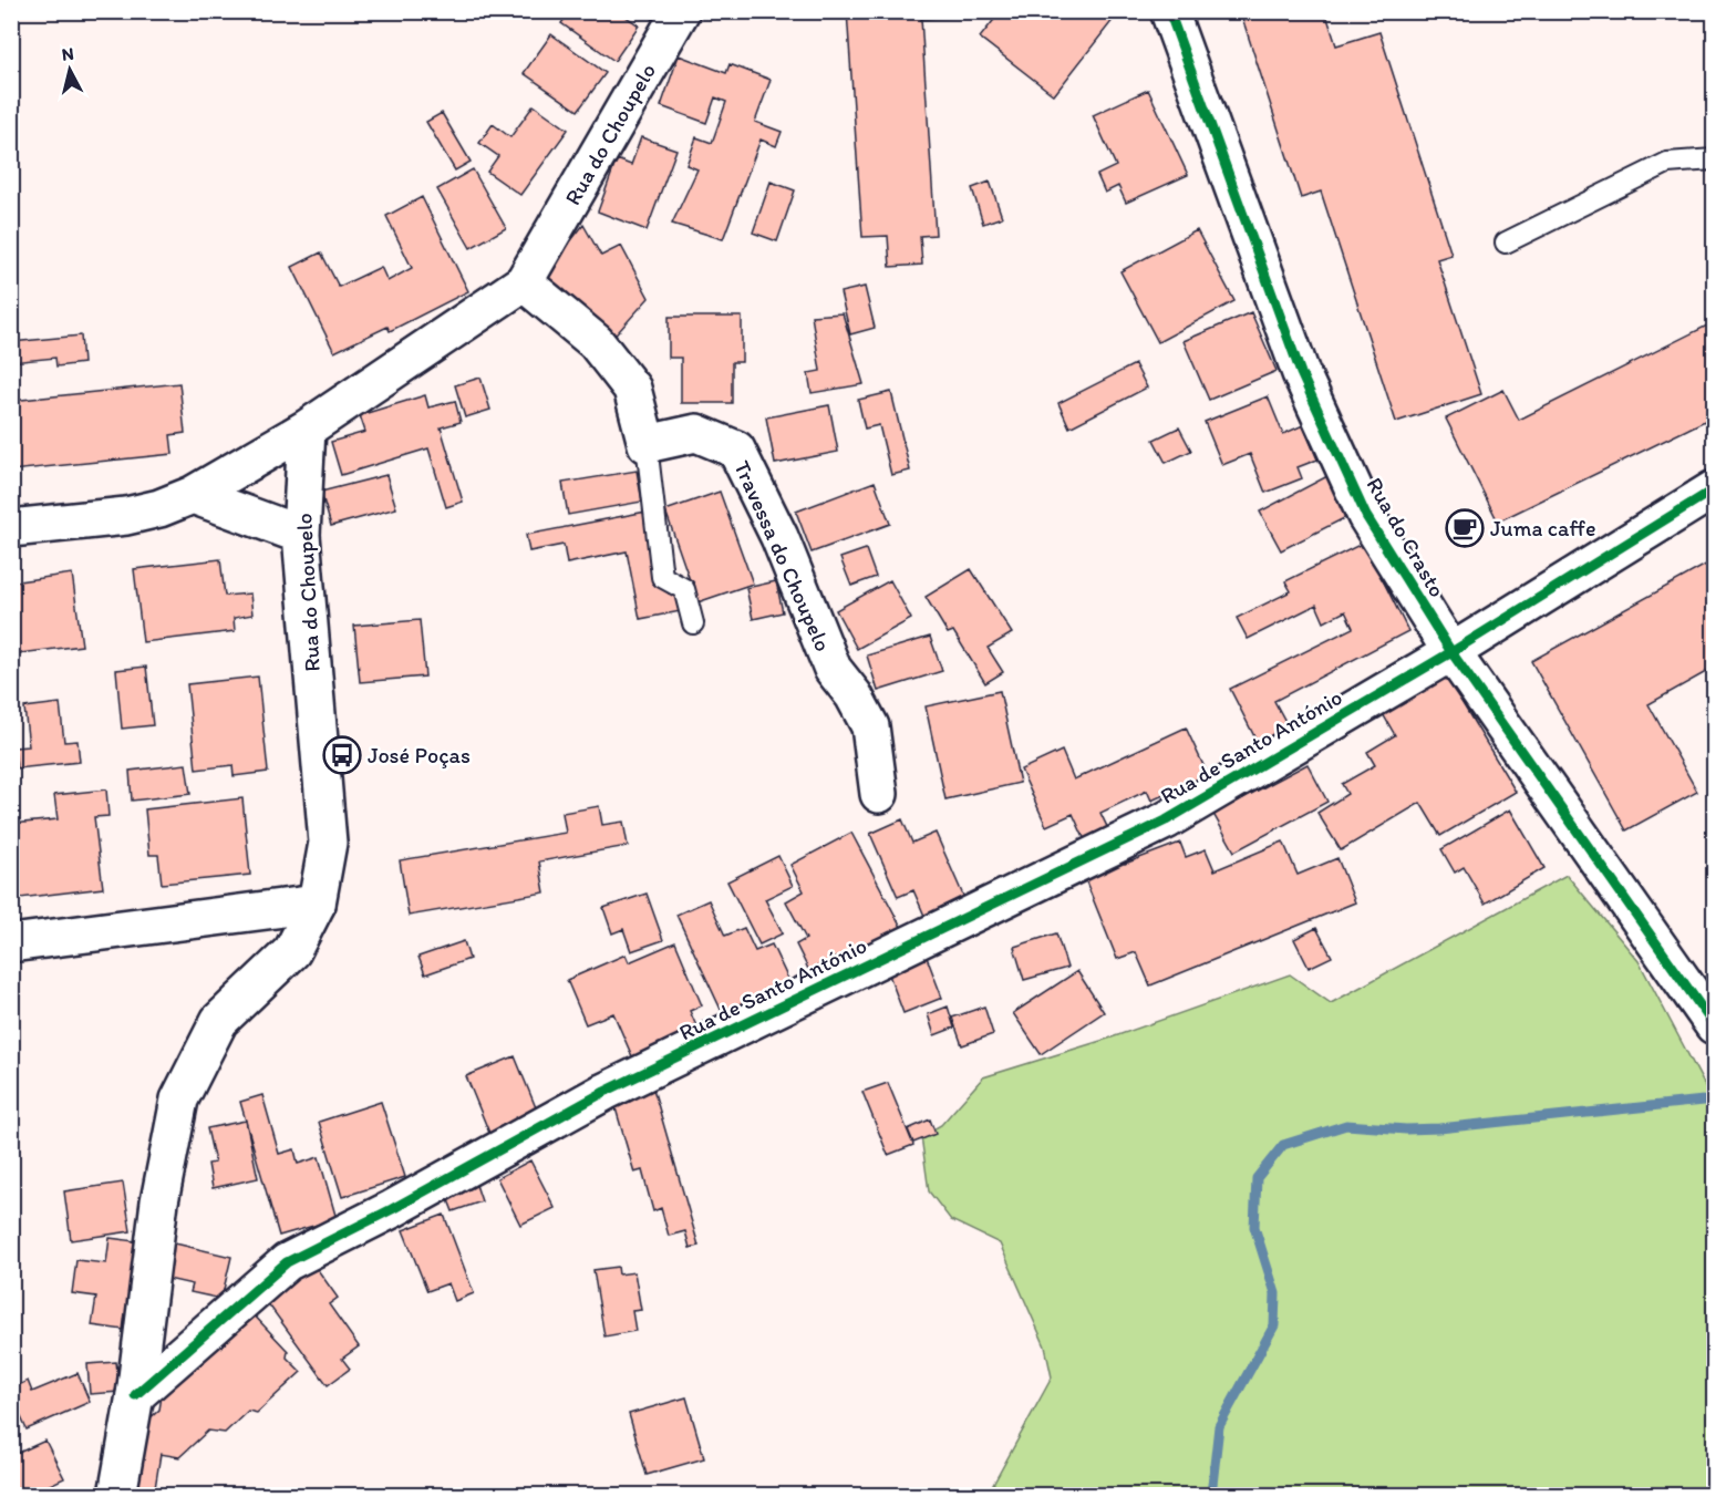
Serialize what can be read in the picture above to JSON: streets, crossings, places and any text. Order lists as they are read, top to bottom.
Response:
{
  "streets": {
    "street": [
      "Rua do Choupelo",
      "Rua do Crasto",
      "Travessa do Choupelo",
      "Rua de Santo António"
    ]
  },
  "crossings": [
    ["Rua do Choupelo", "Rua de Santo António"],
    ["Rua do Crasto", "Rua de Santo António"]
  ],
  "places": {
    "cafe": ["Juma caffe"],
    "bus stop": ["José Poças"]
  },
  "north": "top"
}
